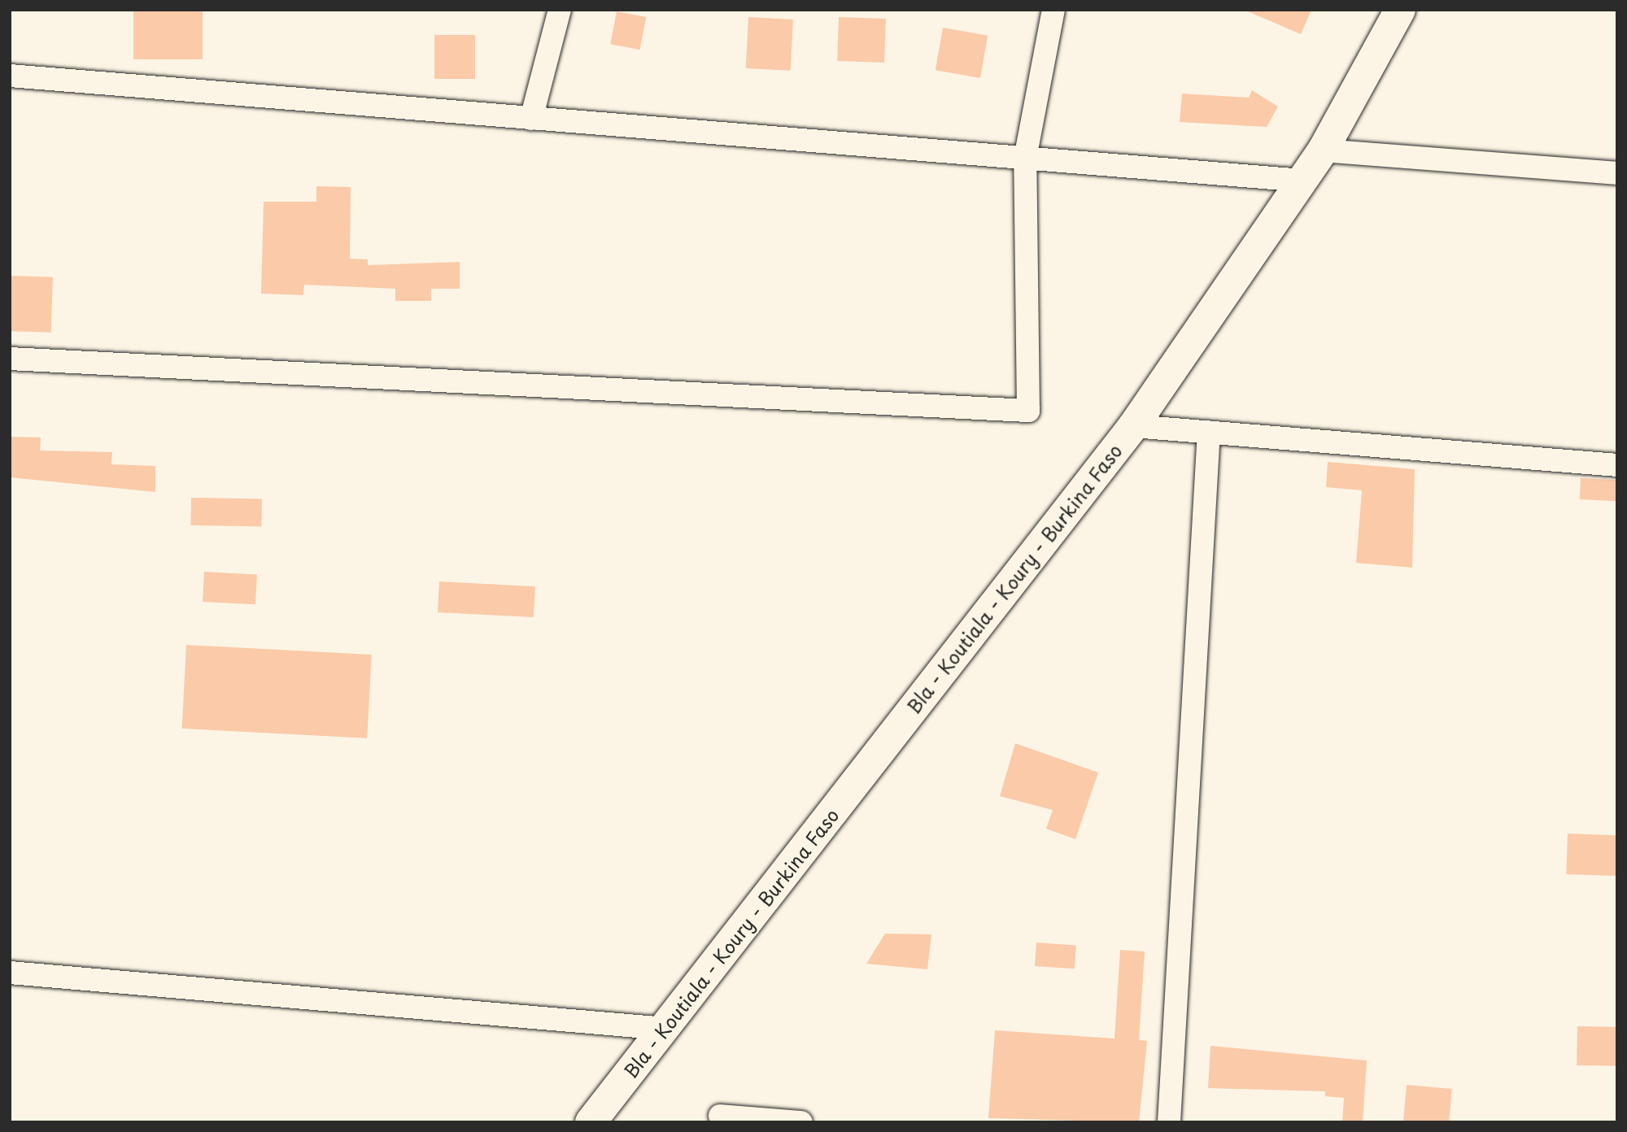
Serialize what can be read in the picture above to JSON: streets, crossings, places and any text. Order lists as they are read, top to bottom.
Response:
{
  "streets": {
    "main road": ["Bla - Koutiala - Koury - Burkina Faso"]
  }
}
